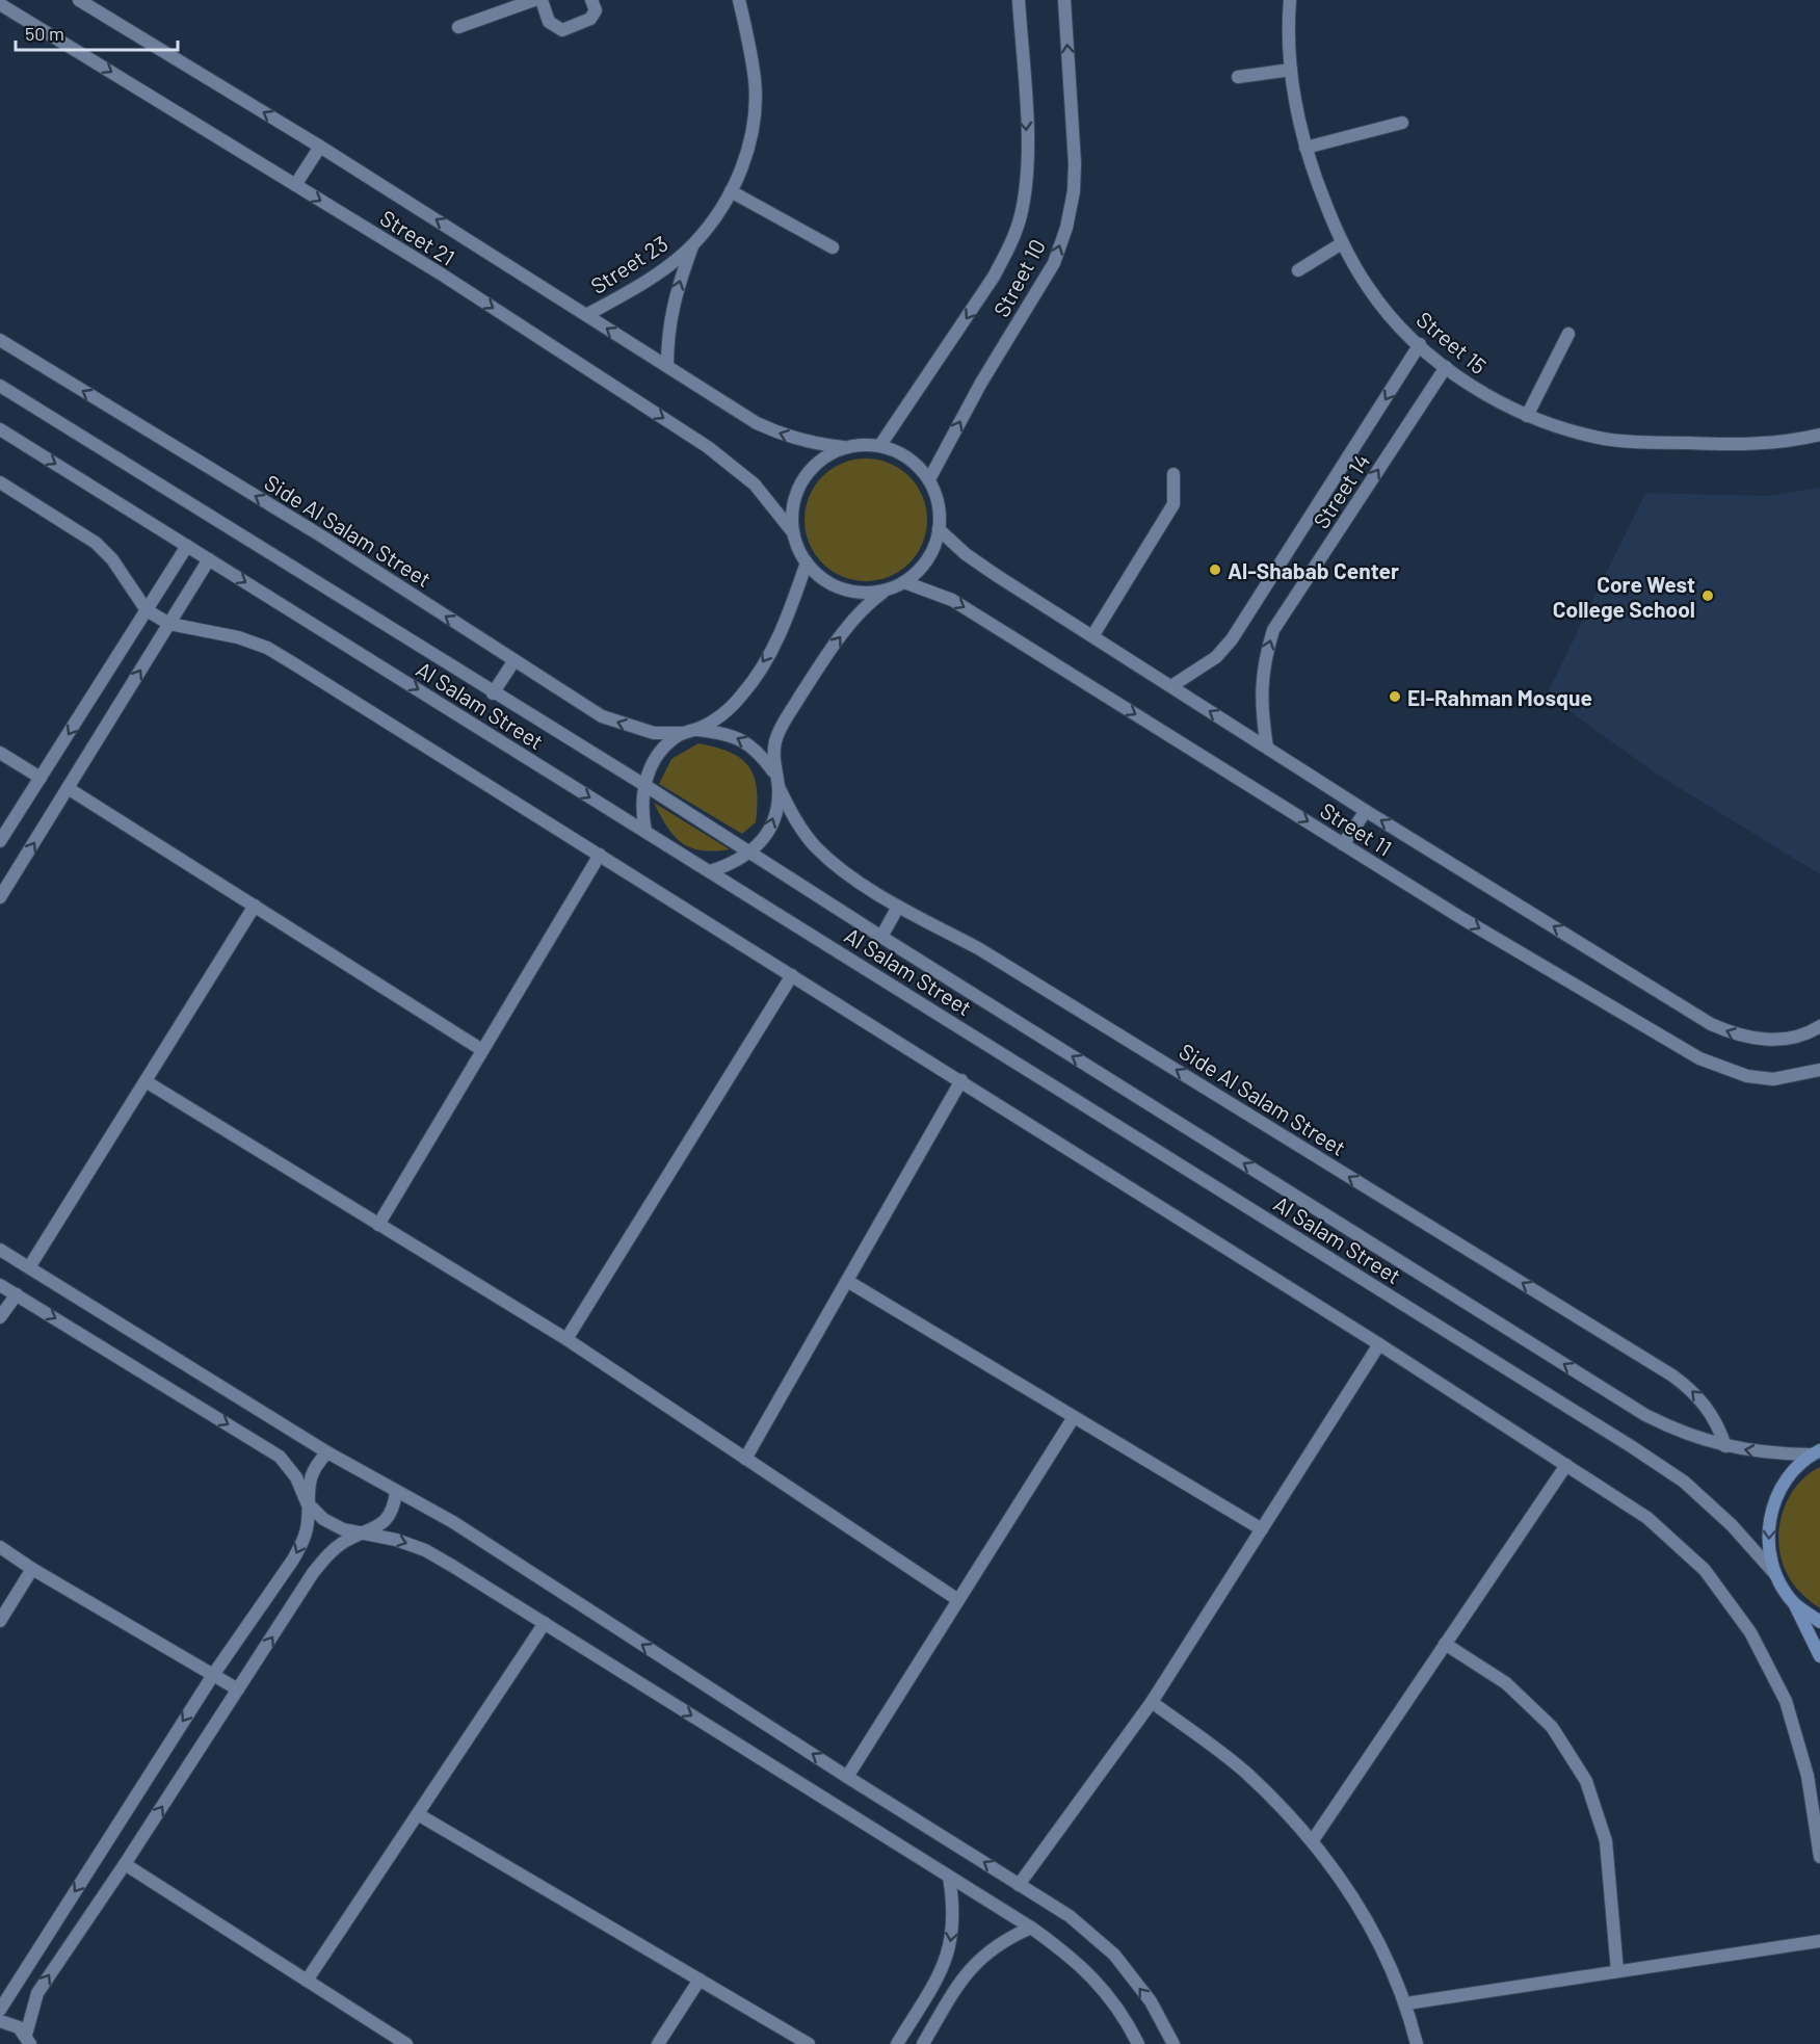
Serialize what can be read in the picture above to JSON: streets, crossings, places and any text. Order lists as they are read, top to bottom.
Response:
{
  "streets": {
    "street": [
      "Street 21",
      "Street 23",
      "Street 10",
      "Street 15",
      "Street 14",
      "Side Al Salam Street",
      "Al Salam Street",
      "Street 11"
    ]
  },
  "crossings": [
    ["Street 21", "Street 23"],
    ["Street 21", "Street 10"],
    ["Street 21", "Street 11"],
    ["Street 10", "Street 11"],
    ["Street 15", "Street 14"],
    ["Street 14", "Street 11"],
    ["Side Al Salam Street", "Al Salam Street"]
  ],
  "one_way": ["Side Al Salam Street"],
  "places": ["Al-Shabab Center", "Core West College School", "El-Rahman Mosque"],
  "scale_bar": "50 m"
}
